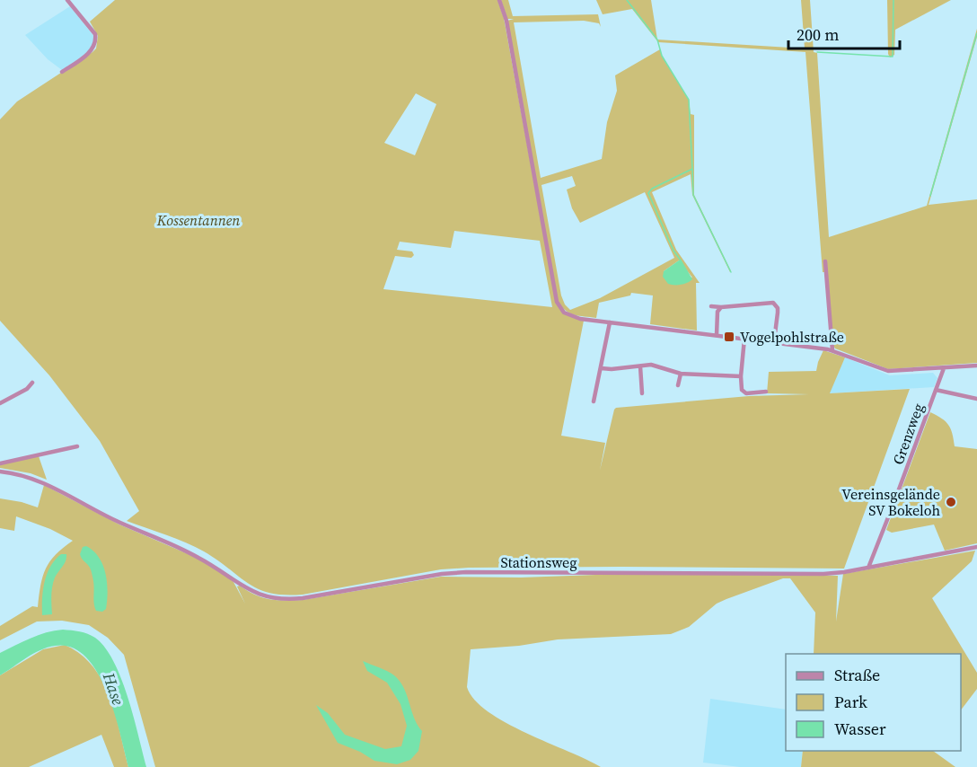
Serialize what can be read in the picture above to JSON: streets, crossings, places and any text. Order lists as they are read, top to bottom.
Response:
{
  "streets": {
    "street": ["Grenzweg", "Stationsweg"]
  },
  "crossings": [
    ["Grenzweg", "Stationsweg"]
  ],
  "water": ["Hase"],
  "parks": ["Kossentannen"],
  "places": {
    "transit": ["Vogelpohlstraße"],
    "other": ["Vereinsgelände SV Bokeloh"]
  },
  "legend": ["Straße", "Park", "Wasser"],
  "scale_bar": "200 m"
}
